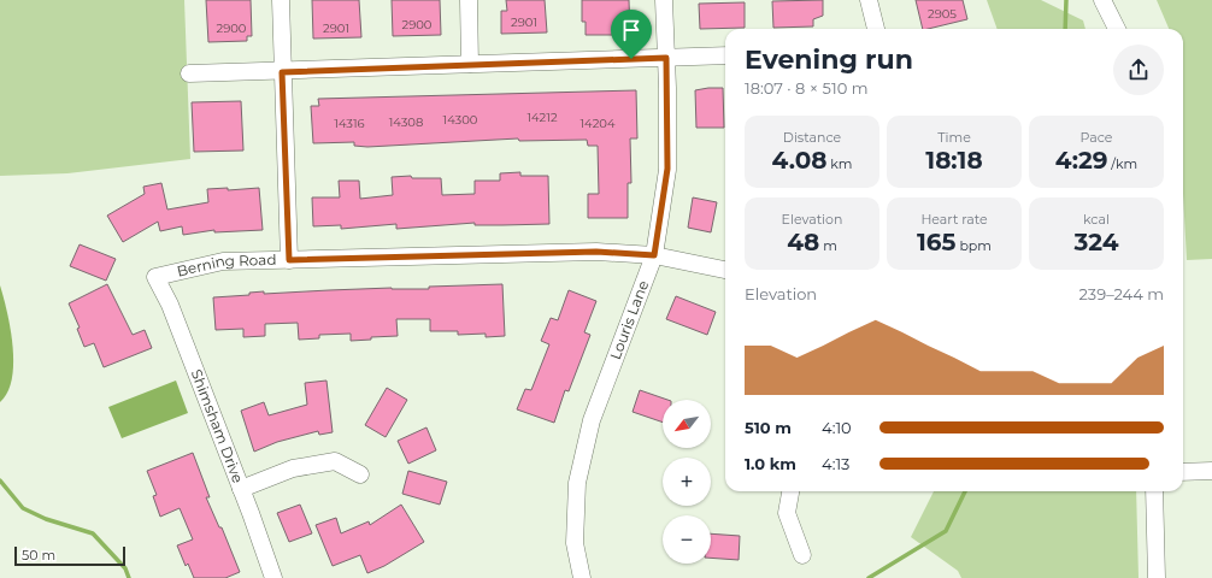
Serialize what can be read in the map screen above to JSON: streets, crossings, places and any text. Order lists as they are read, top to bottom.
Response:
{
  "streets": {
    "street": ["Berning Road", "Louris Lane", "Shimsham Drive"]
  },
  "crossings": [
    ["Berning Road", "Louris Lane"],
    ["Berning Road", "Shimsham Drive"]
  ],
  "house_numbers": [
    "2905",
    "2901",
    "2900",
    "2900",
    "2901",
    "14212",
    "14300",
    "14308",
    "14316",
    "14204"
  ],
  "scale_bar": "50 m",
  "north": "bottom left",
  "page": {
    "heading": ["Evening run", "18:07 · 8 × 510 m"],
    "stats": [
      ["Distance", "4.08 km"],
      ["Time", "18:18"],
      ["Pace", "4:29 /km"],
      ["Elevation", "48 m"],
      ["Heart rate", "165 bpm"],
      ["kcal", "324"]
    ],
    "chart": ["Elevation", "239–244 m"],
    "map_buttons": ["+", "−"],
    "list": [
      {
        "name": "510 m",
        "note": "4:10"
      },
      {
        "name": "1.0 km",
        "note": "4:13"
      }
    ],
    "scale": "50 m"
  }
}
